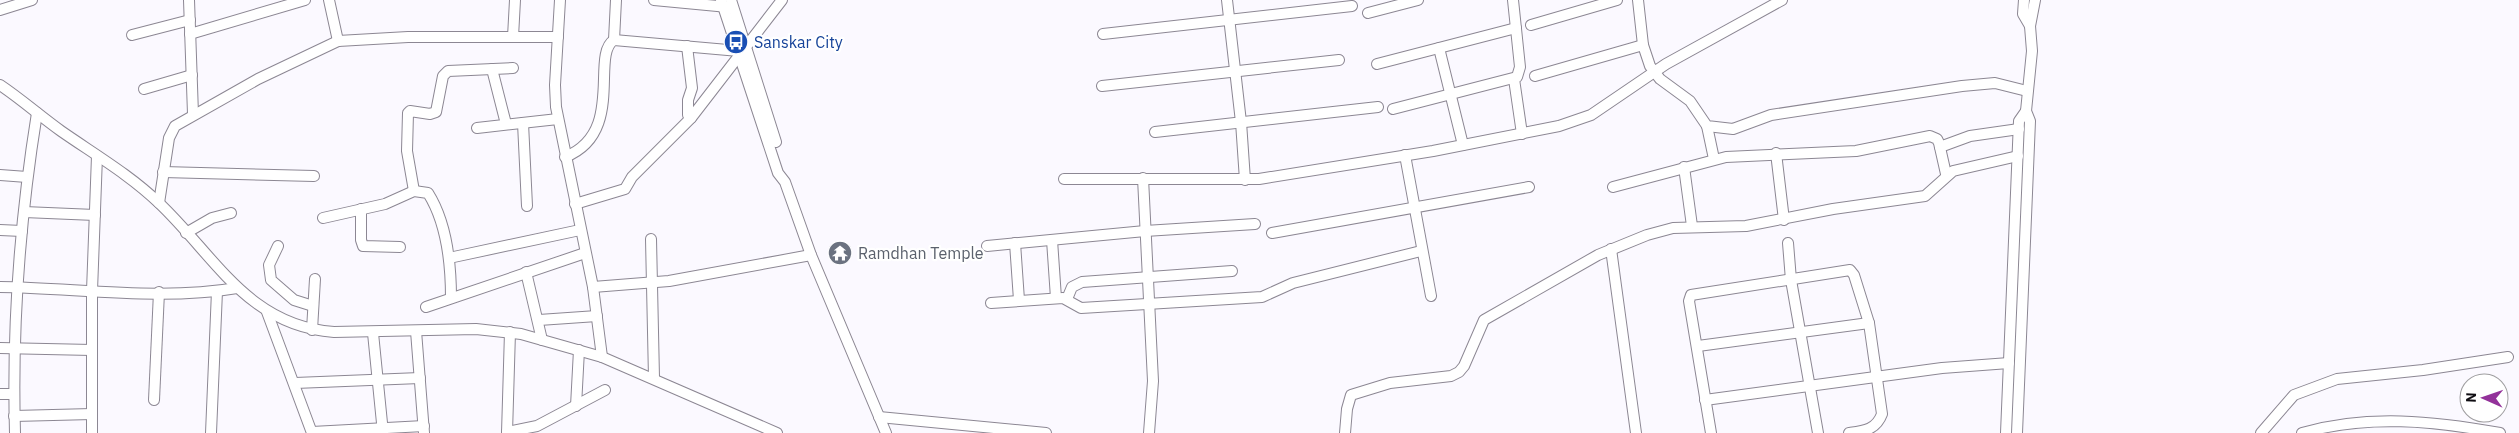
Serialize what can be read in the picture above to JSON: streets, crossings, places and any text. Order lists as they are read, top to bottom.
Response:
{
  "places": {
    "bus stop": ["Sanskar City"],
    "temple": ["Ramdhan Temple"]
  },
  "north": "left"
}
